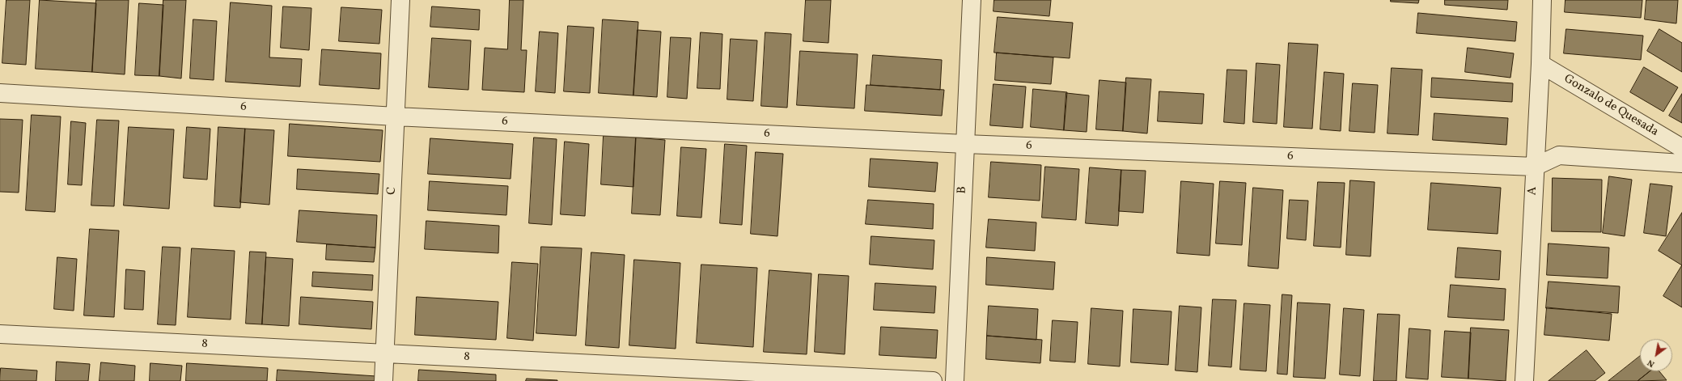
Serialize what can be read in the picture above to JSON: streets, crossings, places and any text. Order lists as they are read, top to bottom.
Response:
{
  "streets": {
    "street": [
      "Gonzalo de Quesada",
      "6",
      "B",
      "C",
      "A",
      "8"
    ]
  },
  "crossings": [
    ["Gonzalo de Quesada", "A"],
    ["6", "B"],
    ["6", "C"],
    ["6", "A"],
    ["C", "8"]
  ],
  "north": "bottom left"
}
